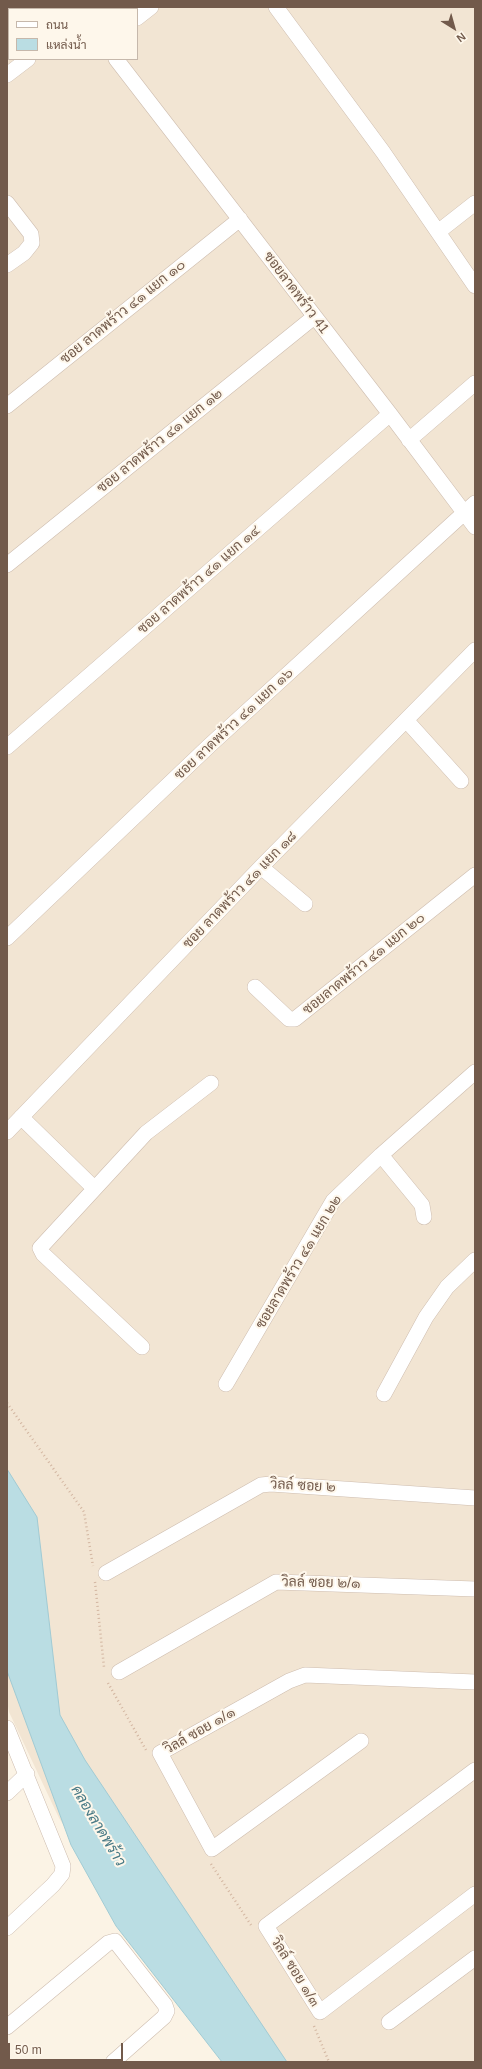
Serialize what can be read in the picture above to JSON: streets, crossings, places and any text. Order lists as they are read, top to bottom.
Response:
{
  "streets": {
    "street": [
      "ซอยลาดพร้าว 41",
      "ซอย ลาดพร้าว ๔๑ แยก ๑๐",
      "ซอย ลาดพร้าว ๔๑ แยก ๑๒",
      "ซอย ลาดพร้าว ๔๑ แยก ๑๔",
      "ซอย ลาดพร้าว ๔๑ แยก ๑๖",
      "ซอย ลาดพร้าว ๔๑ แยก ๑๘",
      "ซอยลาดพร้าว ๔๑ แยก ๒๐",
      "ซอยลาดพร้าว ๔๑ แยก ๒๒",
      "วิลล์ ซอย ๒",
      "วิลล์ ซอย ๒/๑",
      "วิลล์ ซอย ๑/๑",
      "วิลล์ ซอย ๑/๓"
    ]
  },
  "crossings": [
    ["ซอยลาดพร้าว 41", "ซอย ลาดพร้าว ๔๑ แยก ๑๐"],
    ["ซอยลาดพร้าว 41", "ซอย ลาดพร้าว ๔๑ แยก ๑๒"],
    ["ซอยลาดพร้าว 41", "ซอย ลาดพร้าว ๔๑ แยก ๑๔"],
    ["ซอยลาดพร้าว 41", "ซอย ลาดพร้าว ๔๑ แยก ๑๖"]
  ],
  "water": ["คลองลาดพร้าว"],
  "legend": ["ถนน", "แหล่งน้ำ"],
  "scale_bar": "50 m",
  "north": "bottom right"
}
